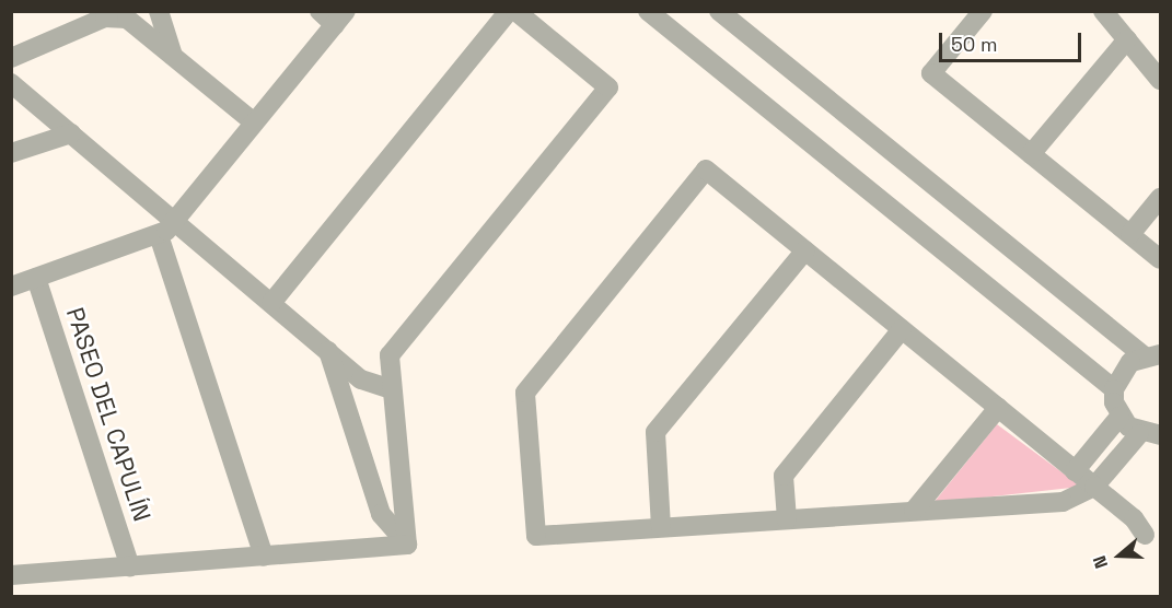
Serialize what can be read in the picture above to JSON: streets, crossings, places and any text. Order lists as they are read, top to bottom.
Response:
{
  "streets": {
    "street": ["PASEO DEL CAPULÍN"]
  },
  "scale_bar": "50 m",
  "north": "left"
}
